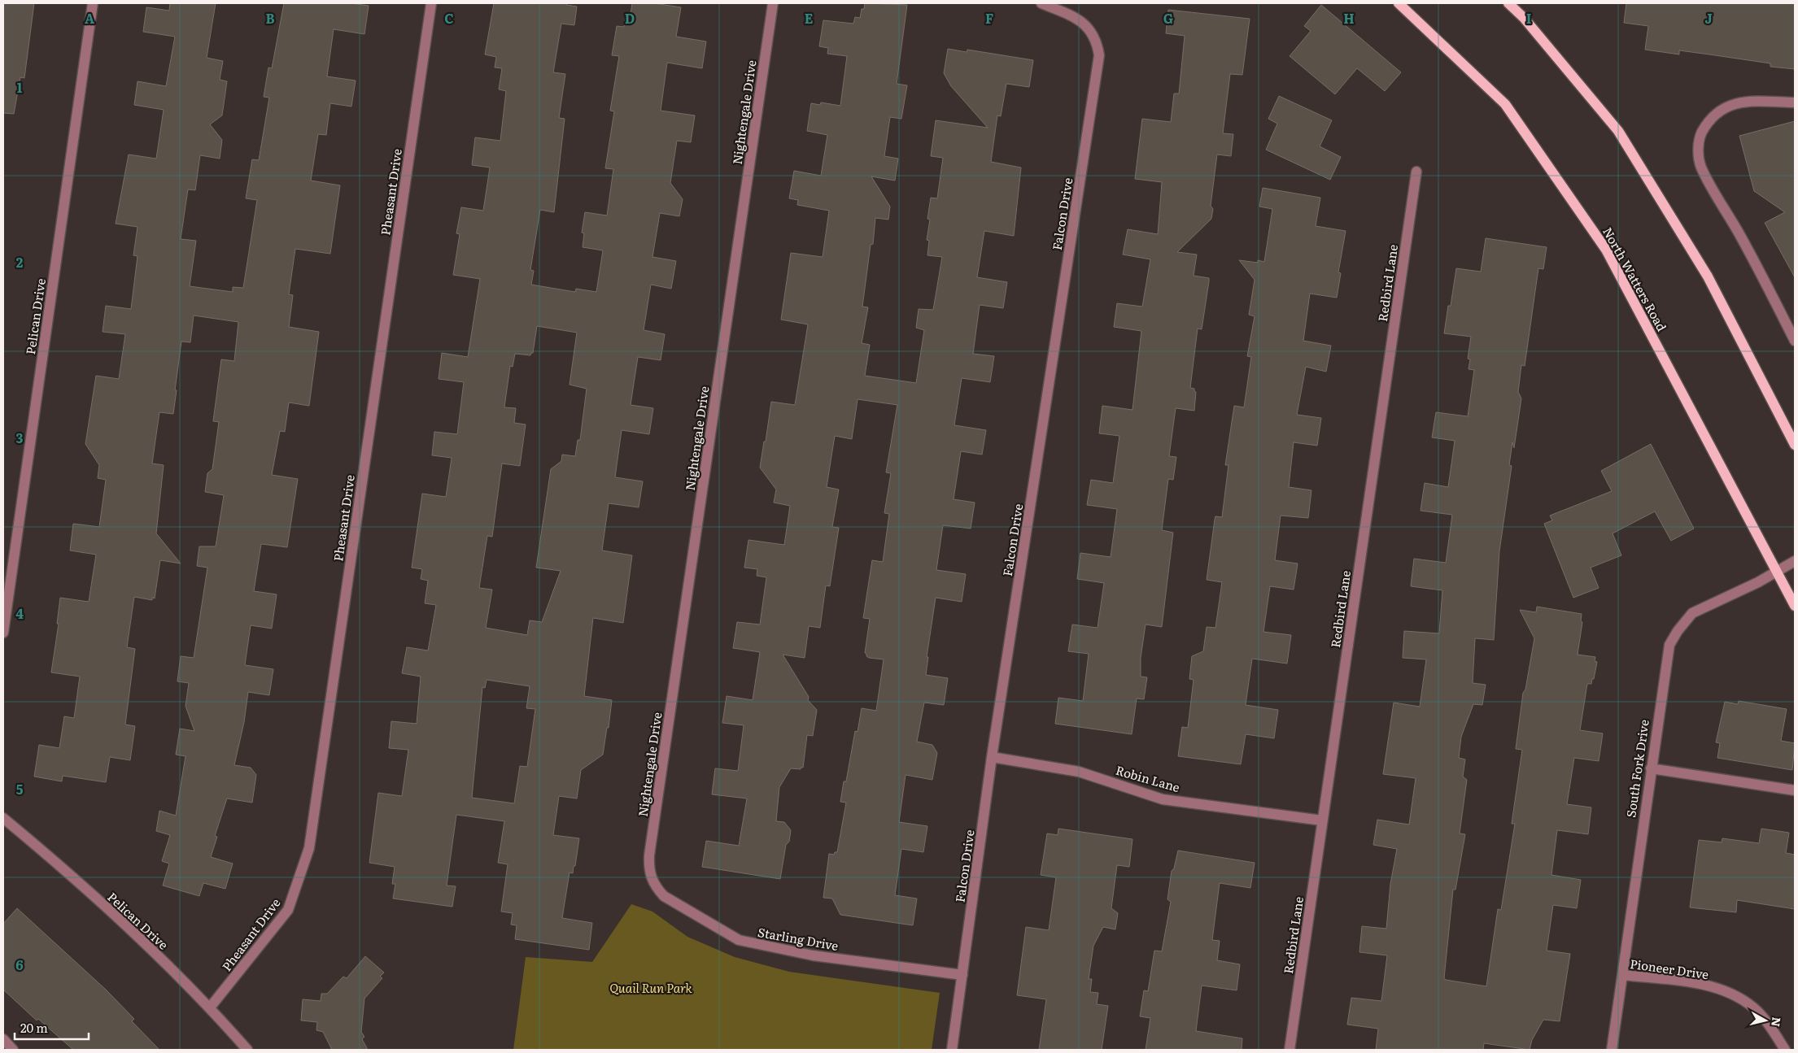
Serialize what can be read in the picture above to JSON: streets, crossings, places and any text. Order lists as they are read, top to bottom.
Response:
{
  "streets": {
    "main road": ["North Watters Road"],
    "street": [
      "Nightengale Drive",
      "Pheasant Drive",
      "Falcon Drive",
      "Redbird Lane",
      "Pelican Drive",
      "South Fork Drive",
      "Robin Lane",
      "Starling Drive",
      "Pioneer Drive"
    ]
  },
  "crossings": [
    ["Nightengale Drive", "Starling Drive"],
    ["Pheasant Drive", "Pelican Drive"],
    ["Falcon Drive", "Robin Lane"],
    ["Falcon Drive", "Starling Drive"],
    ["North Watters Road", "South Fork Drive"],
    ["Redbird Lane", "Robin Lane"],
    ["South Fork Drive", "Pioneer Drive"]
  ],
  "parks": ["Quail Run Park"],
  "scale_bar": "20 m",
  "north": "right",
  "grid": {
    "columns": [
      "A",
      "B",
      "C",
      "D",
      "E",
      "F",
      "G",
      "H",
      "I",
      "J"
    ],
    "rows": [
      "1",
      "2",
      "3",
      "4",
      "5",
      "6"
    ]
  }
}
